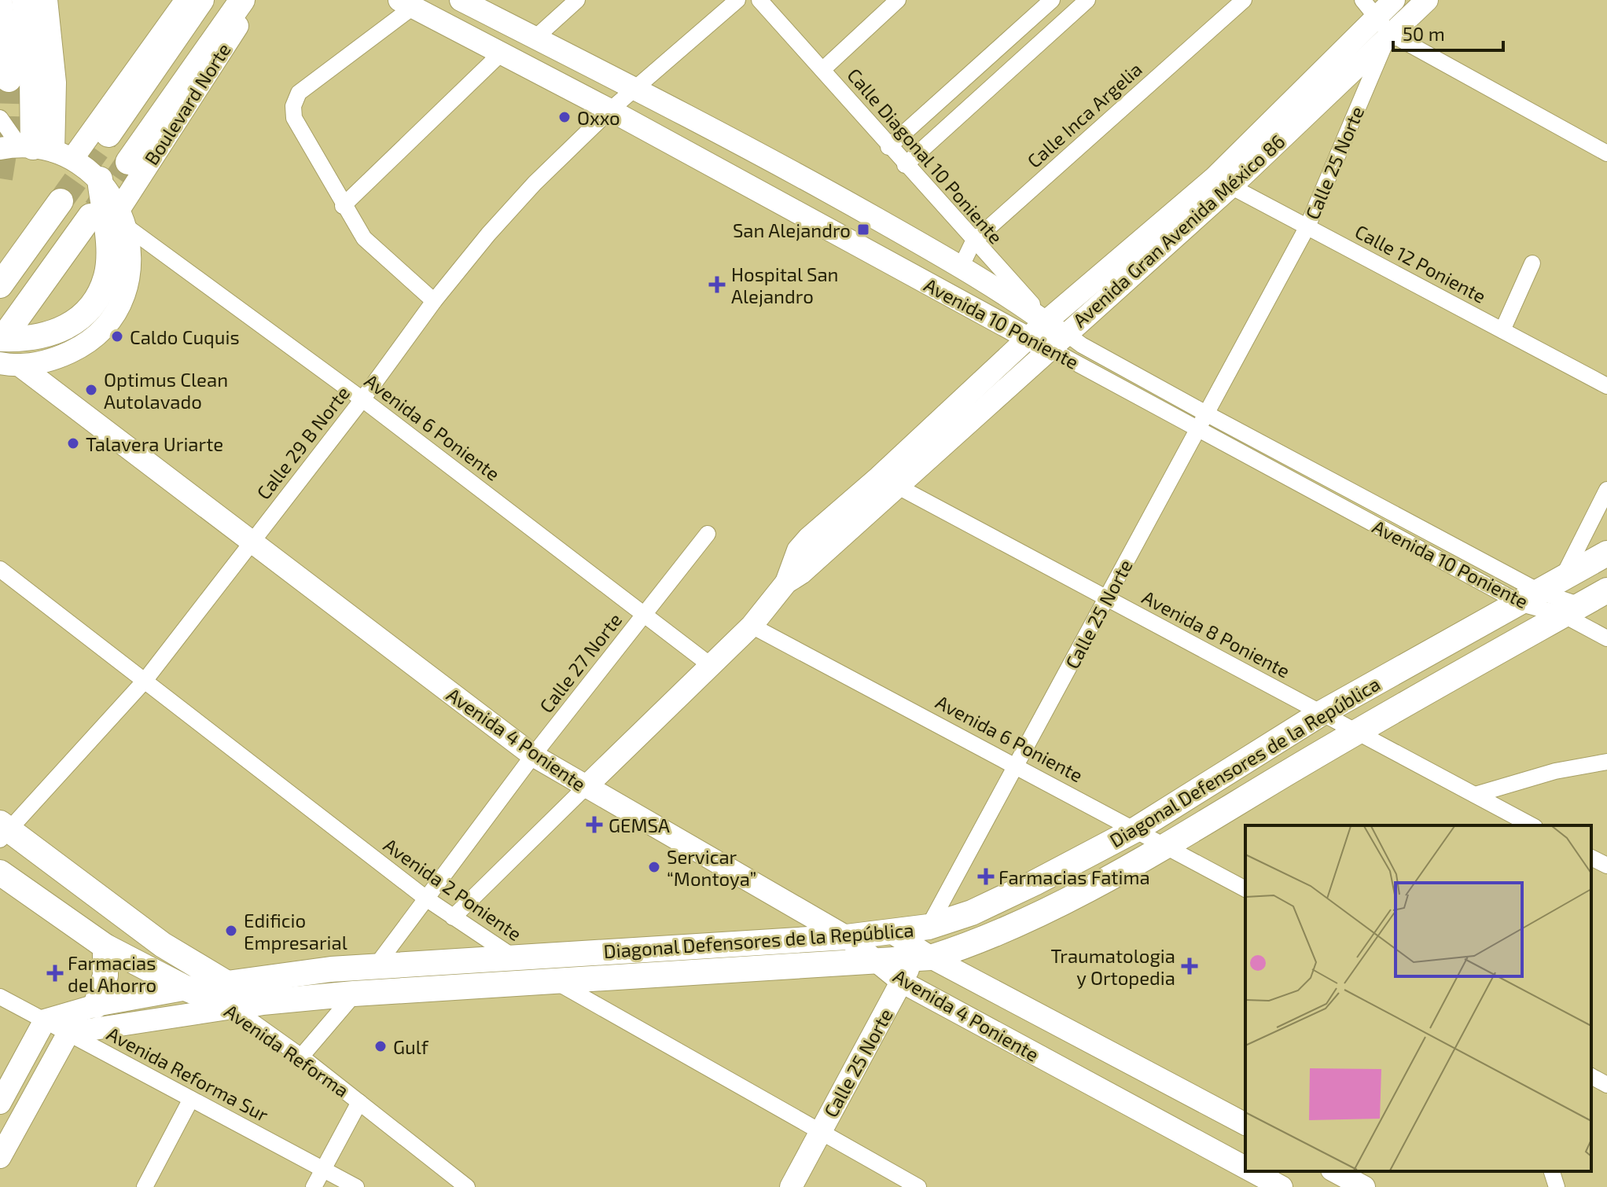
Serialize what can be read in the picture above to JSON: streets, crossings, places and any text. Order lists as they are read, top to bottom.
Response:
{
  "streets": {
    "main road": ["Boulevard Norte", "Diagonal Defensores de la República", "Avenida Reforma"],
    "street": [
      "Calle Inca Argelia",
      "Calle Diagonal 10 Poniente",
      "Calle 25 Norte",
      "Avenida Gran Avenida México 86",
      "Calle 12 Poniente",
      "Avenida 10 Poniente",
      "Avenida 6 Poniente",
      "Calle 29 B Norte",
      "Avenida 8 Poniente",
      "Calle 27 Norte",
      "Avenida 4 Poniente",
      "Avenida 2 Poniente",
      "Avenida Reforma Sur"
    ]
  },
  "crossings": [
    ["Boulevard Norte", "Avenida 6 Poniente"],
    ["Calle Inca Argelia", "Calle Diagonal 10 Poniente"],
    ["Calle Inca Argelia", "Avenida 10 Poniente"],
    ["Calle Diagonal 10 Poniente", "Avenida Gran Avenida México 86"],
    ["Calle Diagonal 10 Poniente", "Avenida 10 Poniente"],
    ["Calle 25 Norte", "Avenida Gran Avenida México 86"],
    ["Calle 25 Norte", "Calle 12 Poniente"],
    ["Calle 25 Norte", "Avenida 10 Poniente"],
    ["Calle 25 Norte", "Avenida 6 Poniente"],
    ["Calle 25 Norte", "Avenida 8 Poniente"],
    ["Calle 25 Norte", "Avenida 4 Poniente"],
    ["Calle 25 Norte", "Diagonal Defensores de la República"],
    ["Calle 25 Norte", "Avenida 2 Poniente"],
    ["Avenida Gran Avenida México 86", "Calle 12 Poniente"],
    ["Avenida Gran Avenida México 86", "Avenida 10 Poniente"],
    ["Avenida Gran Avenida México 86", "Avenida 6 Poniente"],
    ["Avenida Gran Avenida México 86", "Avenida 8 Poniente"],
    ["Avenida Gran Avenida México 86", "Avenida 4 Poniente"],
    ["Avenida Gran Avenida México 86", "Avenida 2 Poniente"],
    ["Avenida 10 Poniente", "Calle 29 B Norte"],
    ["Avenida 10 Poniente", "Diagonal Defensores de la República"],
    ["Avenida 6 Poniente", "Calle 29 B Norte"],
    ["Avenida 6 Poniente", "Calle 27 Norte"],
    ["Avenida 6 Poniente", "Diagonal Defensores de la República"],
    ["Calle 29 B Norte", "Avenida 4 Poniente"],
    ["Calle 29 B Norte", "Avenida 2 Poniente"],
    ["Calle 29 B Norte", "Avenida Reforma"],
    ["Avenida 8 Poniente", "Diagonal Defensores de la República"],
    ["Calle 27 Norte", "Avenida 4 Poniente"],
    ["Calle 27 Norte", "Diagonal Defensores de la República"],
    ["Calle 27 Norte", "Avenida 2 Poniente"],
    ["Calle 27 Norte", "Avenida Reforma"],
    ["Avenida 4 Poniente", "Diagonal Defensores de la República"],
    ["Diagonal Defensores de la República", "Avenida 2 Poniente"],
    ["Diagonal Defensores de la República", "Avenida Reforma"],
    ["Diagonal Defensores de la República", "Avenida Reforma Sur"]
  ],
  "places": {
    "other": [
      "Oxxo",
      "Caldo Cuquis",
      "Optimus Clean Autolavado",
      "Talavera Uriarte",
      "Servicar “Montoya”",
      "Edificio Empresarial",
      "Gulf"
    ],
    "transit": ["San Alejandro"],
    "health": [
      "Hospital San Alejandro",
      "GEMSA",
      "Farmacias Fatima",
      "Traumatologia y Ortopedia",
      "Farmacias del Ahorro"
    ]
  },
  "scale_bar": "50 m"
}
